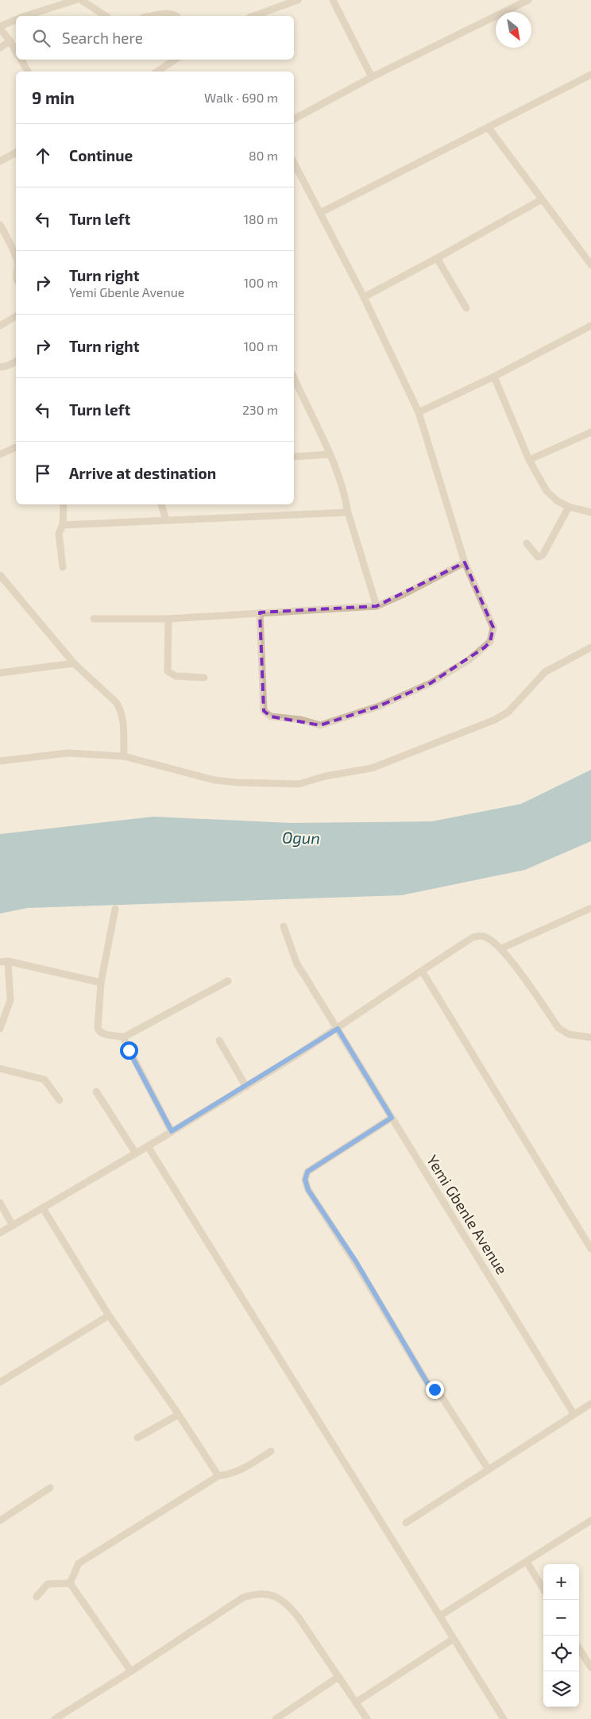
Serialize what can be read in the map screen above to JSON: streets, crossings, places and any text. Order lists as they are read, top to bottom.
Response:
{
  "streets": {
    "street": ["Yemi Gbenle Avenue"]
  },
  "water": ["Ogun"],
  "north": "bottom right",
  "page": {
    "search": "Search here",
    "heading": ["9 min", "Walk · 690 m"],
    "list": [
      ["Continue", "80 m"],
      ["Turn left", "180 m"],
      ["Turn right", "Yemi Gbenle Avenue", "100 m"],
      ["Turn right", "100 m"],
      ["Turn left", "230 m"],
      "Arrive at destination"
    ],
    "map_buttons": ["+", "−"]
  }
}
